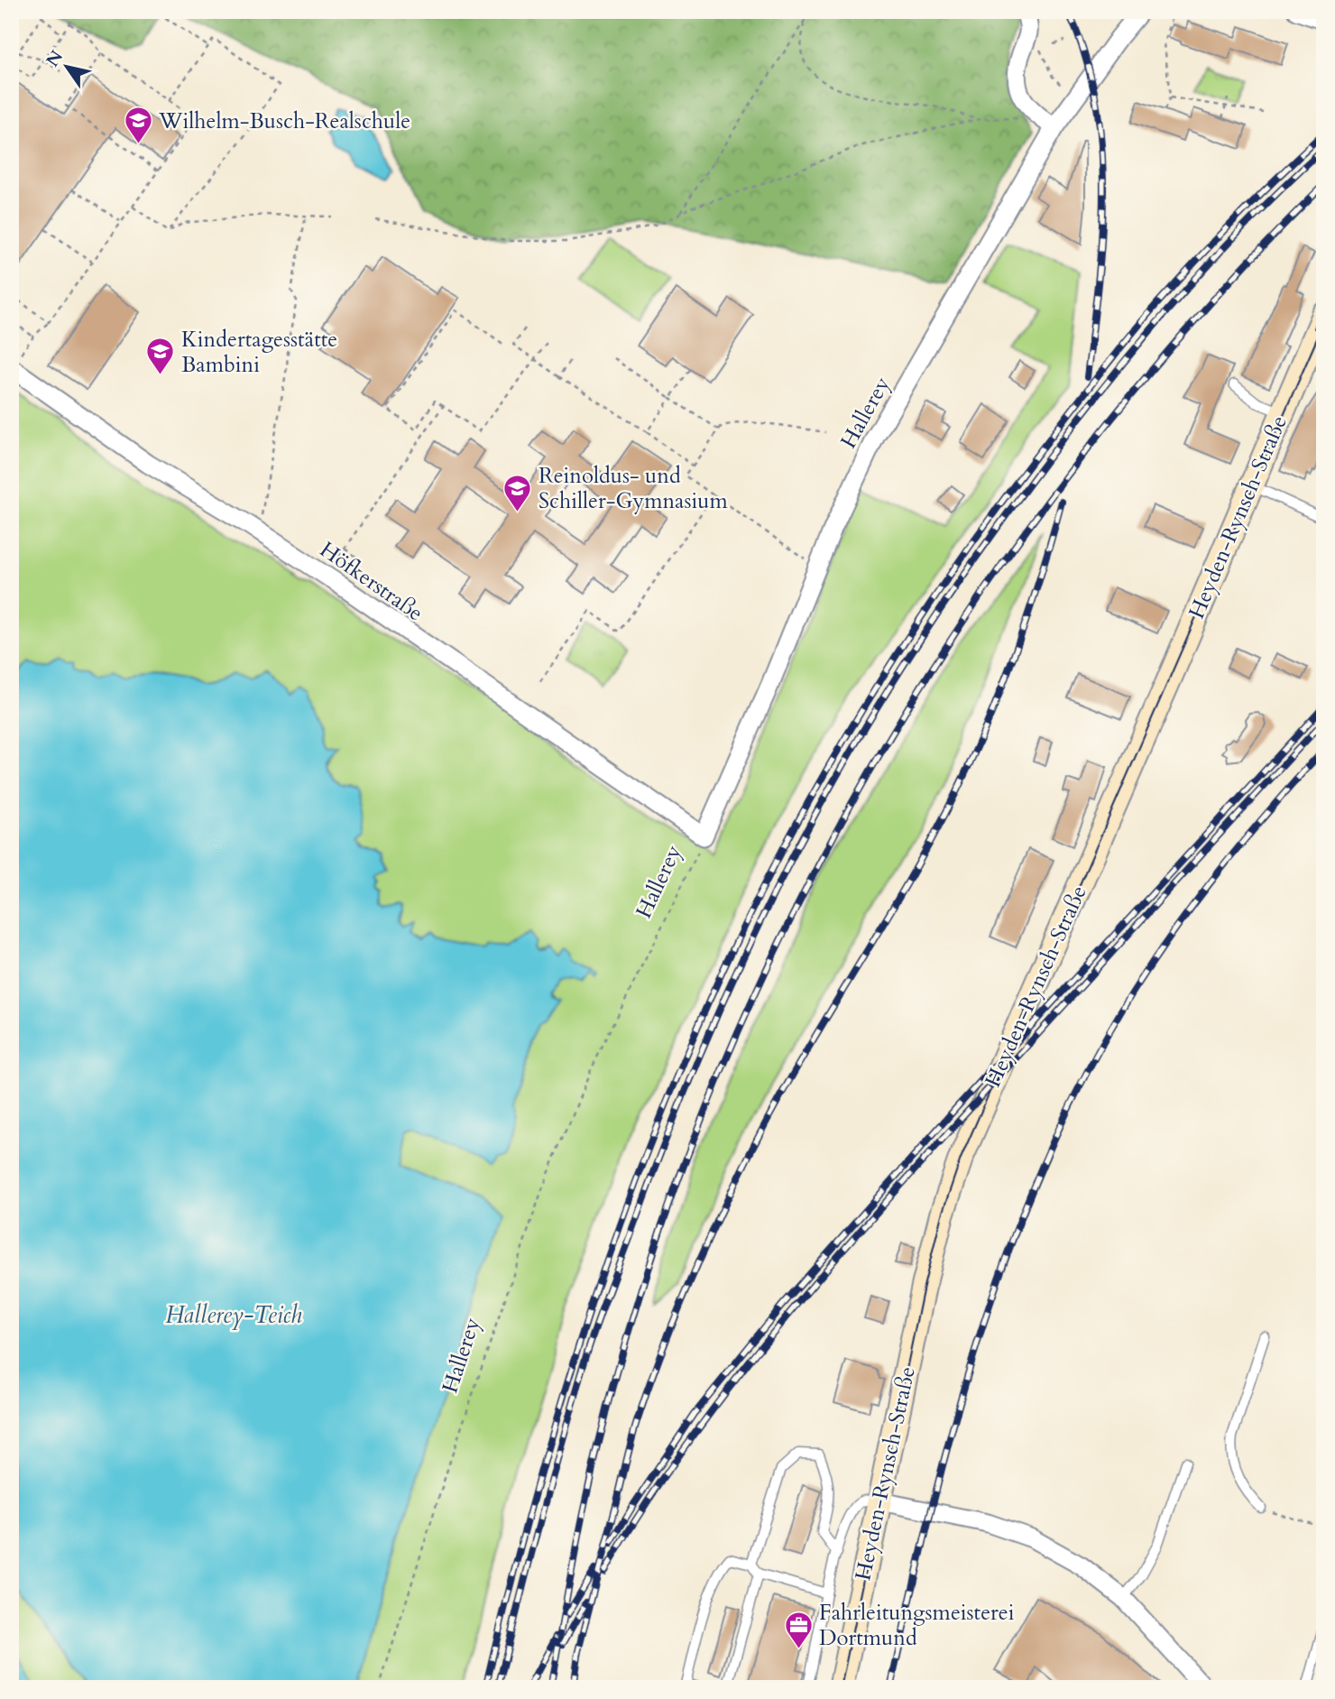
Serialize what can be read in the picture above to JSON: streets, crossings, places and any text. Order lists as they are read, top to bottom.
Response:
{
  "streets": {
    "main road": ["Heyden-Rynsch-Straße"],
    "street": ["Hallerey", "Höfkerstraße"]
  },
  "crossings": [
    ["Hallerey", "Höfkerstraße"]
  ],
  "water": ["Hallerey-Teich"],
  "places": {
    "school or university": ["Wilhelm-Busch-Realschule", "Kindertagesstätte Bambini", "Reinoldus- und Schiller-Gymnasium"],
    "office": ["Fahrleitungsmeisterei Dortmund"]
  },
  "north": "top left"
}
